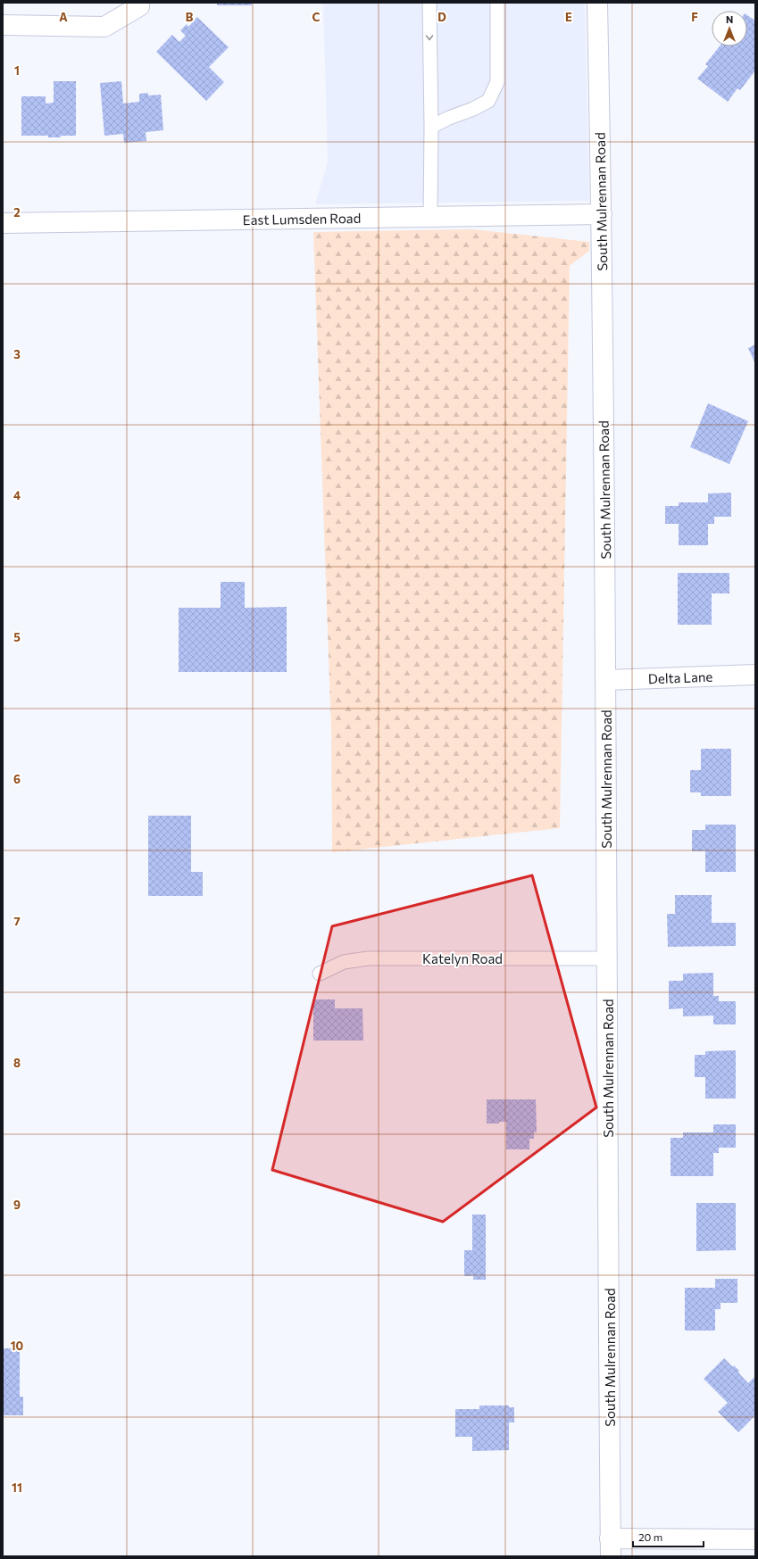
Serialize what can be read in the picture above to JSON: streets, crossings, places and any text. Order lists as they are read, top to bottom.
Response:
{
  "streets": {
    "street": ["South Mulrennan Road", "East Lumsden Road", "Delta Lane"],
    "lane": ["Katelyn Road"]
  },
  "crossings": [
    ["South Mulrennan Road", "East Lumsden Road"],
    ["South Mulrennan Road", "Delta Lane"],
    ["South Mulrennan Road", "Katelyn Road"]
  ],
  "scale_bar": "20 m",
  "north": "top",
  "grid": {
    "columns": [
      "A",
      "B",
      "C",
      "D",
      "E",
      "F"
    ],
    "rows": [
      "1",
      "2",
      "3",
      "4",
      "5",
      "6",
      "7",
      "8",
      "9",
      "10",
      "11"
    ]
  }
}
